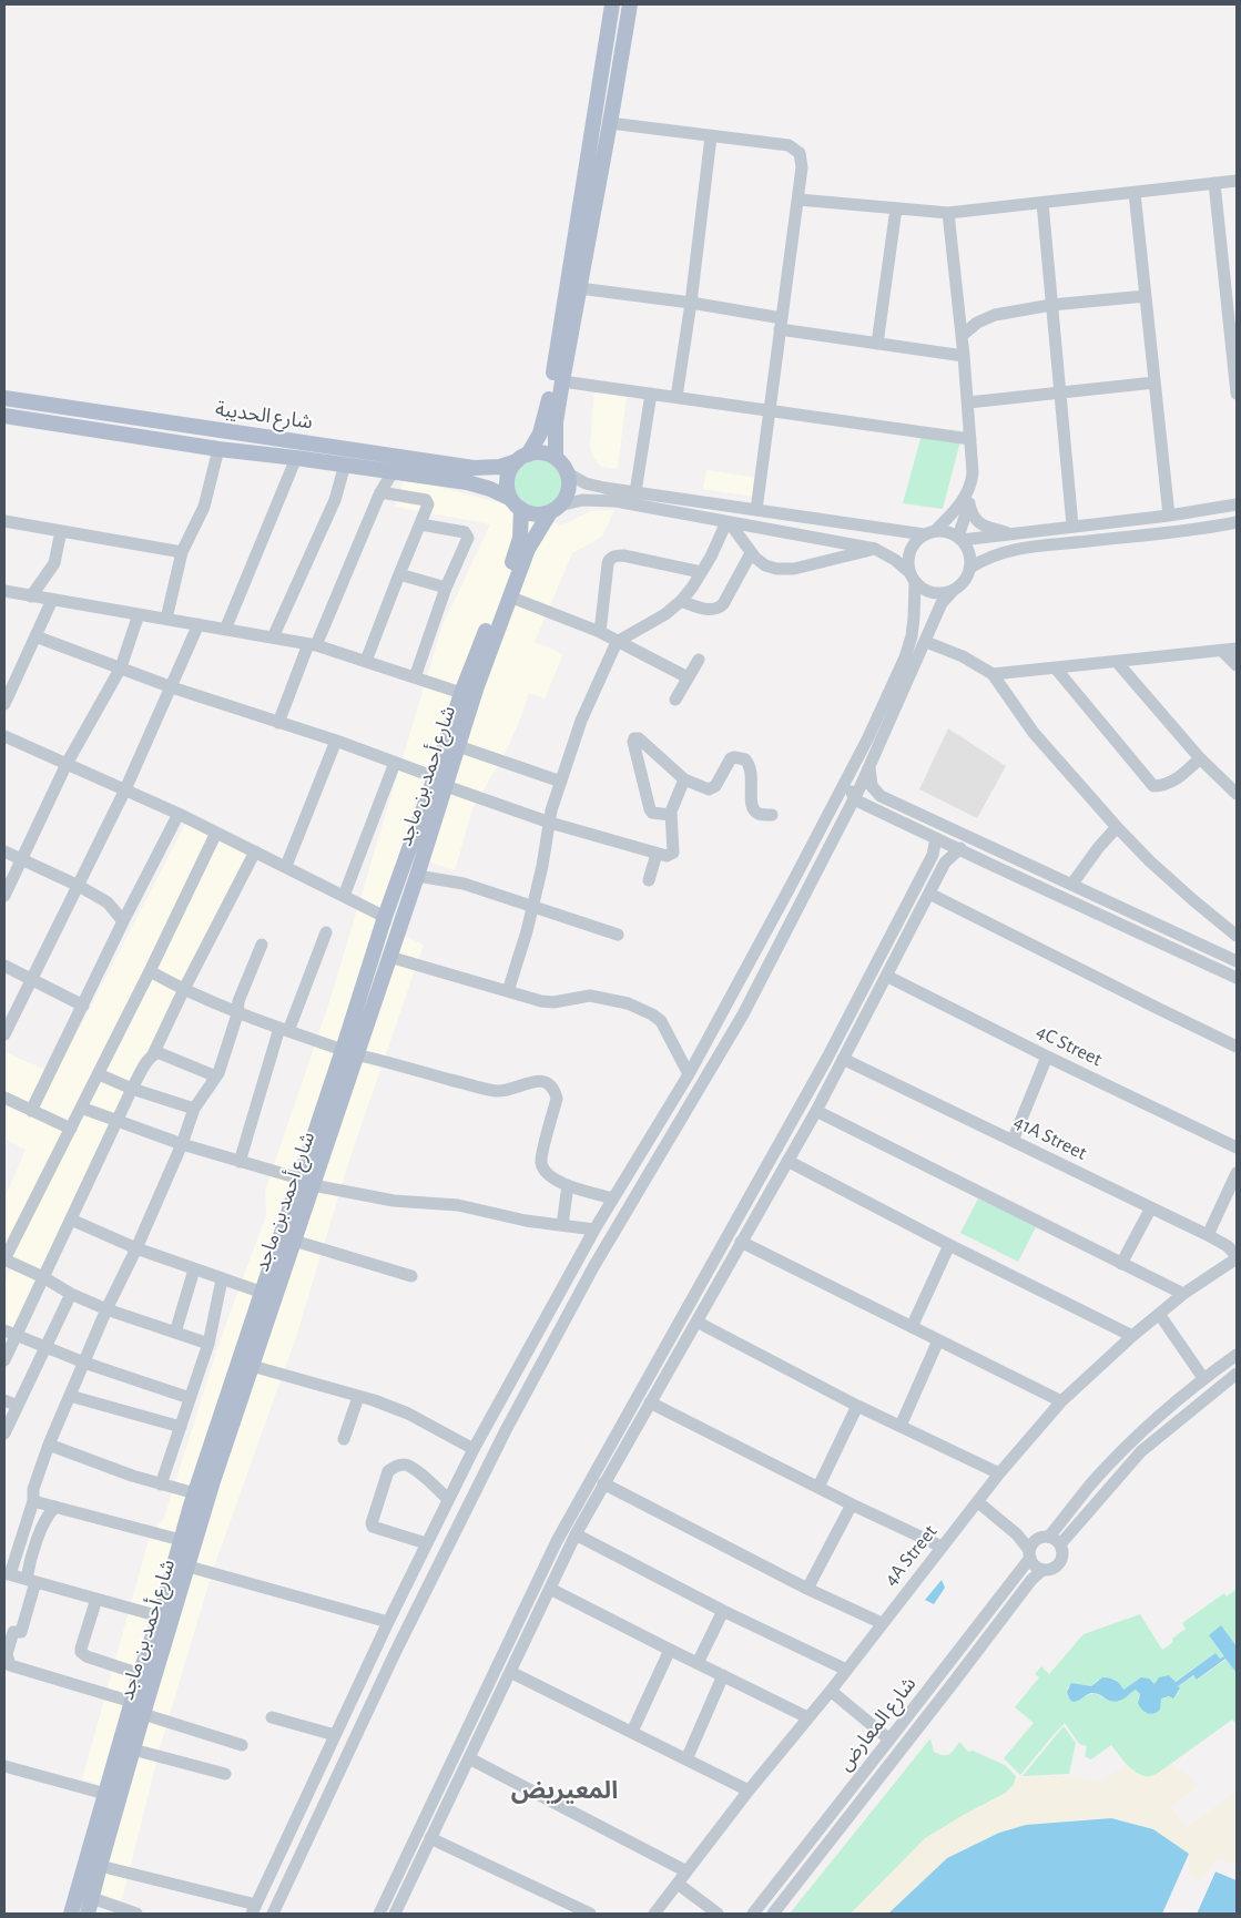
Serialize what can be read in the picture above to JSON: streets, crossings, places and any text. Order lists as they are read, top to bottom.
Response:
{
  "streets": {
    "main road": ["شارع الحديبة", "شارع أحمد بن ماجد"],
    "street": [
      "4C Street",
      "41A Street",
      "4A Street",
      "شارع المعارض"
    ]
  },
  "crossings": [
    ["شارع الحديبة", "شارع أحمد بن ماجد"],
    ["41A Street", "4A Street"]
  ],
  "districts": ["المعيريض"]
}
